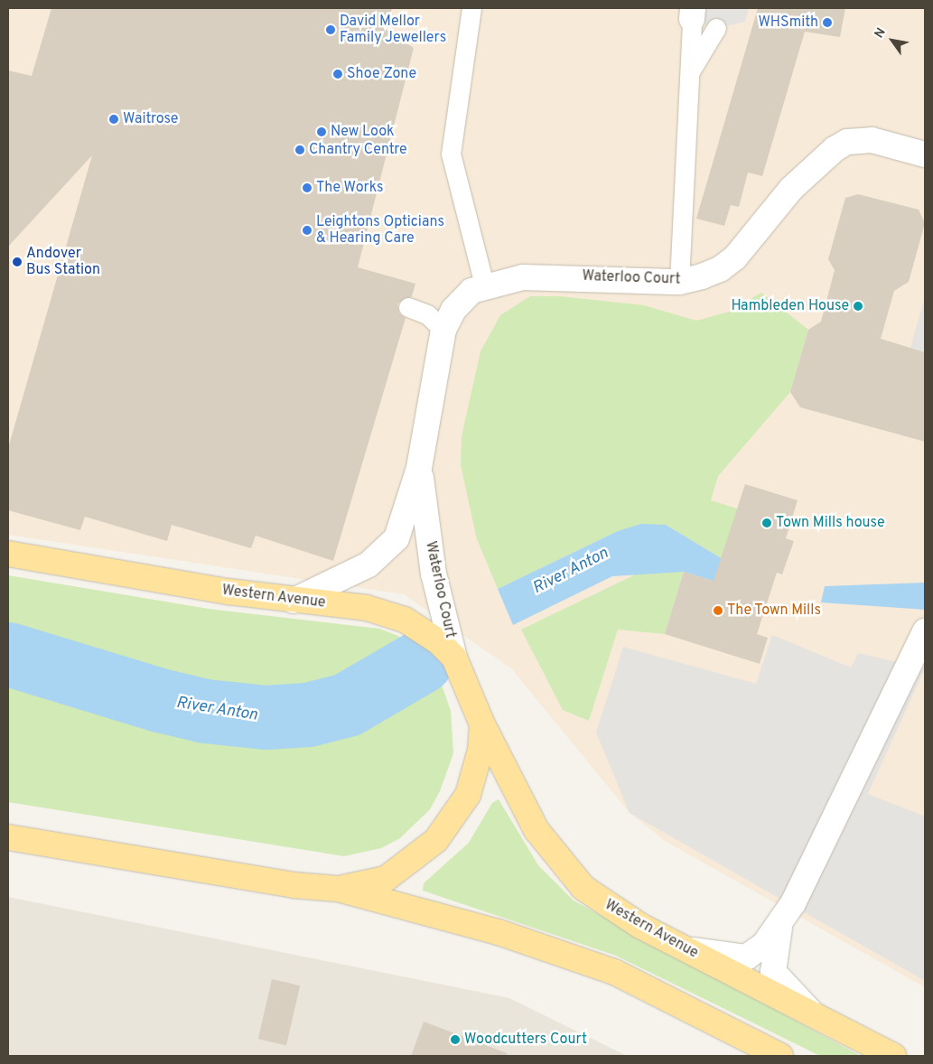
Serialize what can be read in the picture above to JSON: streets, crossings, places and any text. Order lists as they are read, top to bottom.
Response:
{
  "streets": {
    "main road": ["Western Avenue"],
    "street": ["Waterloo Court"]
  },
  "crossings": [
    ["Waterloo Court", "Western Avenue"]
  ],
  "water": ["River Anton"],
  "places": [
    "WHSmith",
    "David Mellor Family Jewellers",
    "Shoe Zone",
    "Waitrose",
    "New Look",
    "Chantry Centre",
    "The Works",
    "Leightons Opticians & Hearing Care",
    "Andover Bus Station",
    "Hambleden House",
    "Town Mills house",
    "The Town Mills",
    "Woodcutters Court"
  ],
  "north": "top left"
}
